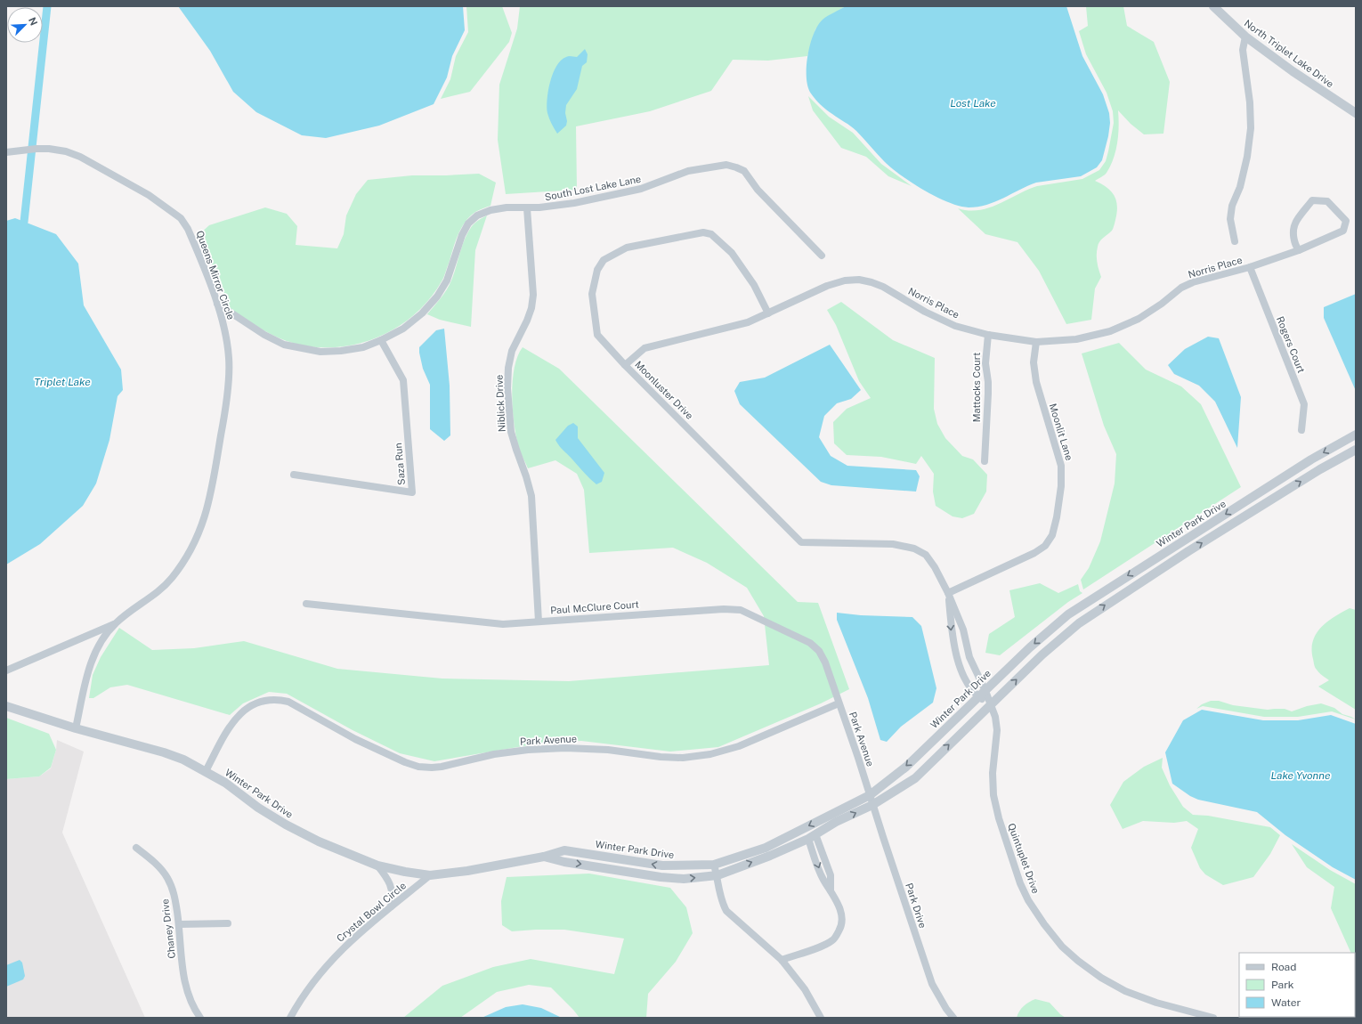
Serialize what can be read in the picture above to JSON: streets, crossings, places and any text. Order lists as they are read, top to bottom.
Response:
{
  "streets": {
    "street": [
      "North Triplet Lake Drive",
      "South Lost Lake Lane",
      "Norris Place",
      "Queens Mirror Circle",
      "Rogers Court",
      "Mattocks Court",
      "Moonluster Drive",
      "Niblick Drive",
      "Moonlit Lane",
      "Saza Run",
      "Winter Park Drive",
      "Paul McClure Court",
      "Park Avenue",
      "Quintuplet Drive",
      "Park Drive",
      "Crystal Bowl Circle",
      "Chaney Drive"
    ]
  },
  "crossings": [
    ["South Lost Lake Lane", "Queens Mirror Circle"],
    ["South Lost Lake Lane", "Niblick Drive"],
    ["South Lost Lake Lane", "Saza Run"],
    ["Norris Place", "Rogers Court"],
    ["Norris Place", "Mattocks Court"],
    ["Norris Place", "Moonluster Drive"],
    ["Norris Place", "Moonlit Lane"],
    ["Queens Mirror Circle", "Winter Park Drive"],
    ["Moonluster Drive", "Moonlit Lane"],
    ["Moonluster Drive", "Winter Park Drive"],
    ["Moonluster Drive", "Quintuplet Drive"],
    ["Niblick Drive", "Paul McClure Court"],
    ["Winter Park Drive", "Park Avenue"],
    ["Winter Park Drive", "Quintuplet Drive"],
    ["Winter Park Drive", "Park Drive"],
    ["Winter Park Drive", "Crystal Bowl Circle"],
    ["Paul McClure Court", "Park Avenue"],
    ["Park Avenue", "Park Drive"]
  ],
  "water": ["Lost Lake", "Triplet Lake", "Lake Yvonne"],
  "legend": ["Road", "Park", "Water"],
  "north": "top right"
}
